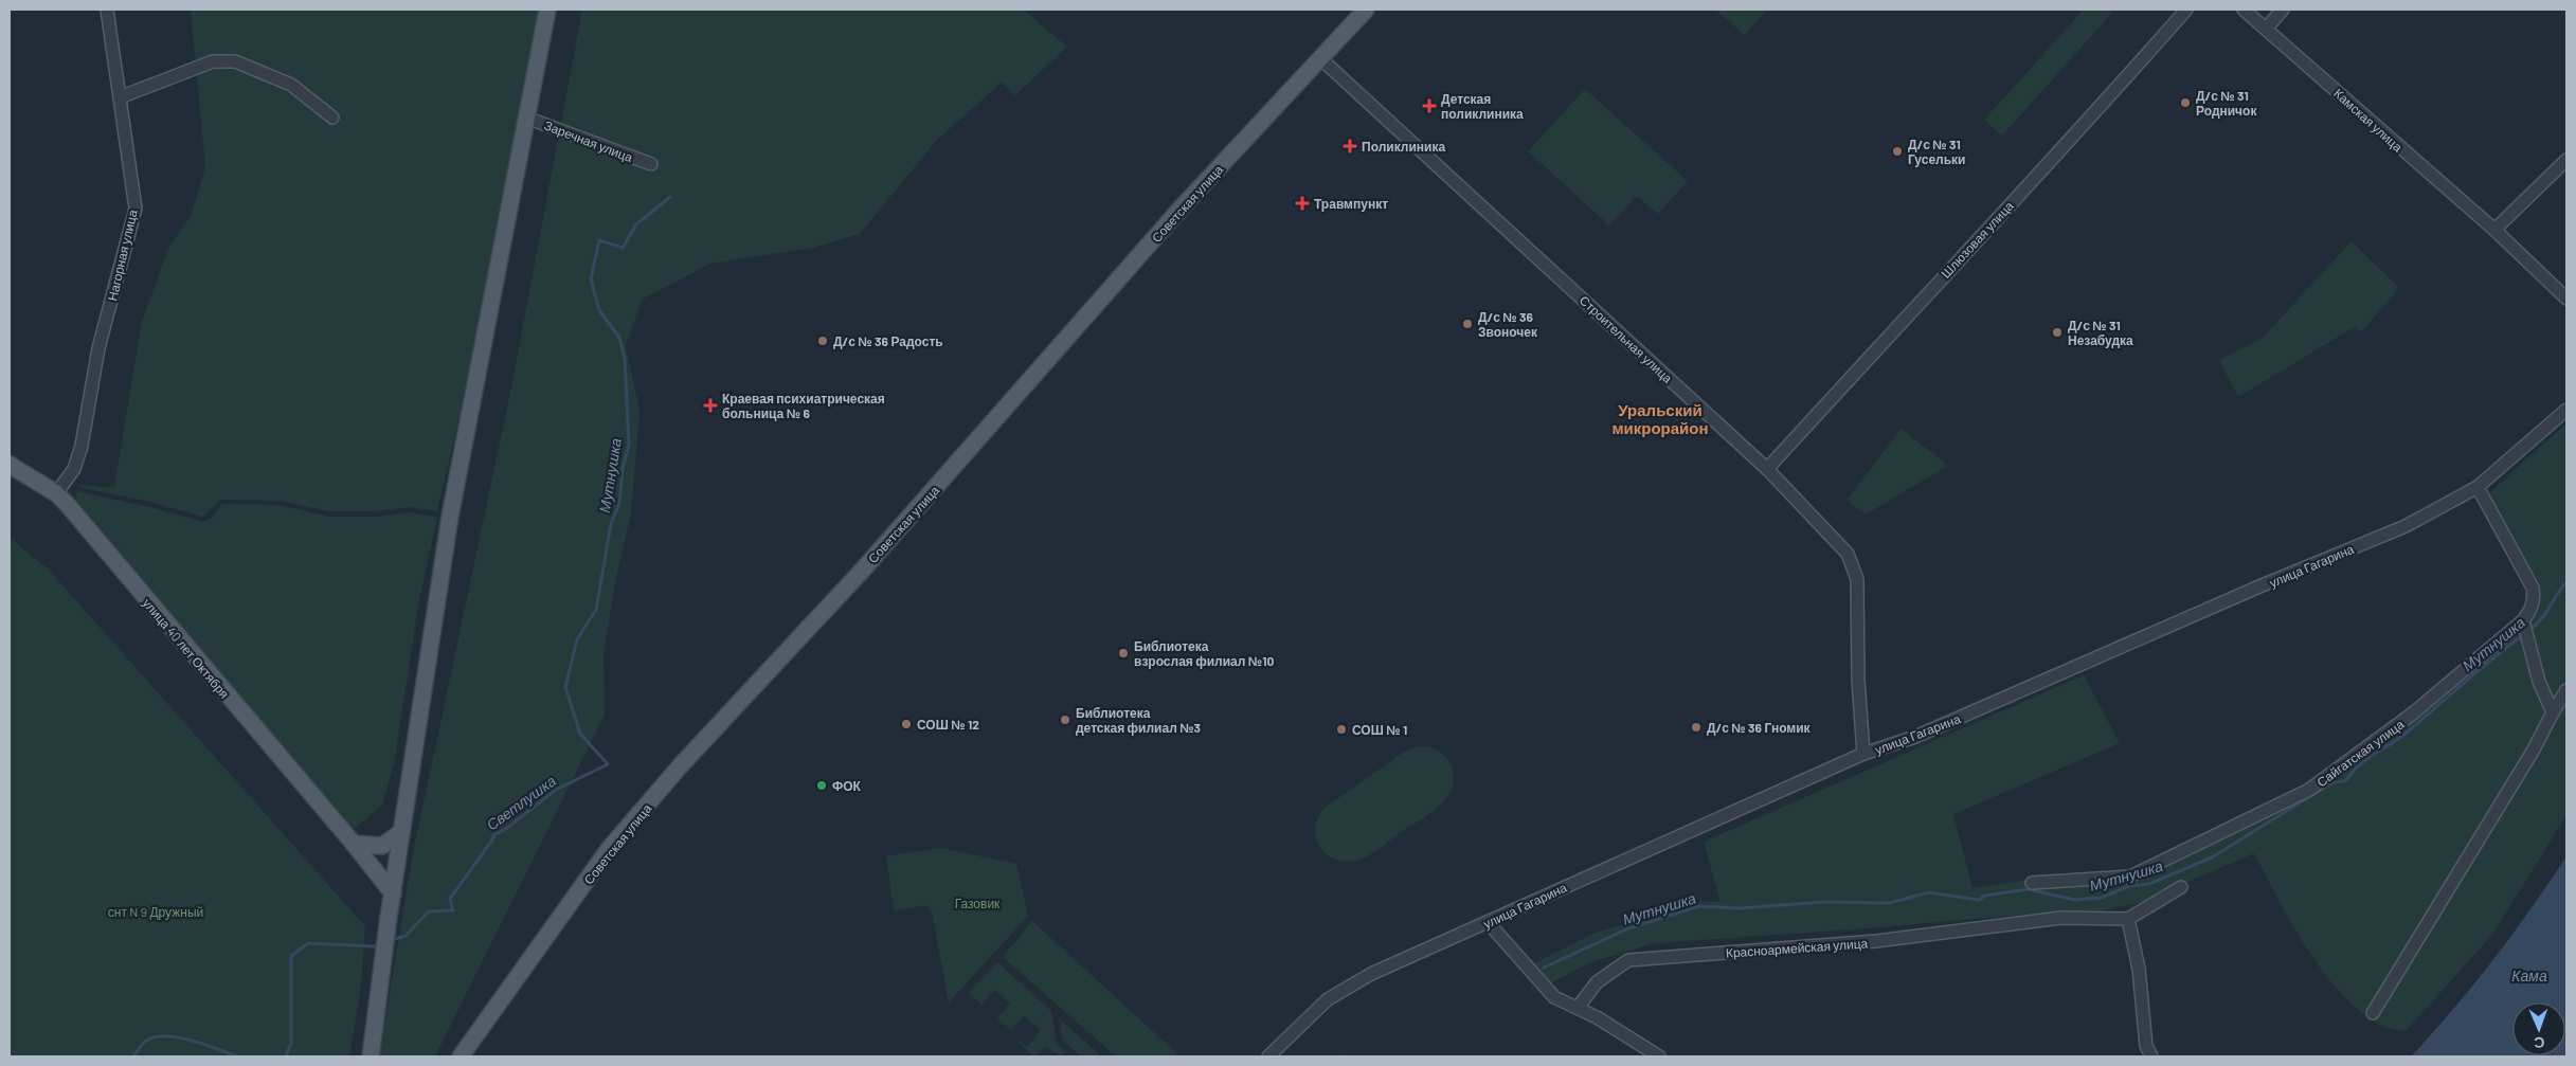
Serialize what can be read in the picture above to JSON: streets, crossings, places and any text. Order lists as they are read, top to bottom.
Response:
{
  "streets": {
    "main road": ["Советская улица", "улица 40 лет Октября"],
    "street": [
      "Камская улица",
      "Заречная улица",
      "Шлюзовая улица",
      "Нагорная улица",
      "Строительная улица",
      "улица Гагарина",
      "Сайгатская улица",
      "Красноармейская улица"
    ]
  },
  "crossings": [
    ["Советская улица", "Строительная улица"],
    ["Шлюзовая улица", "Строительная улица"],
    ["Нагорная улица", "улица 40 лет Октября"],
    ["Строительная улица", "улица Гагарина"],
    ["улица Гагарина", "Сайгатская улица"]
  ],
  "districts": ["Уральский микрорайон"],
  "water": ["Мутнушка", "Светлушка", "Кама"],
  "parks": ["Газовик", "снт N 9 Дружный"],
  "places": {
    "other": [
      "Д/с № 31 Родничок",
      "Д/с № 31 Гусельки",
      "Д/с № 36 Звоночек",
      "Д/с № 31 Незабудка",
      "Д/с № 36 Радость",
      "Библиотека взрослая филиал №10",
      "Библиотека детская филиал №3",
      "СОШ № 12",
      "Д/с № 36 Гномик",
      "СОШ № 1",
      "ФОК"
    ],
    "health": [
      "Детская поликлиника",
      "Поликлиника",
      "Травмпункт",
      "Краевая психиатрическая больница № 6"
    ]
  },
  "north": "bottom"
}
